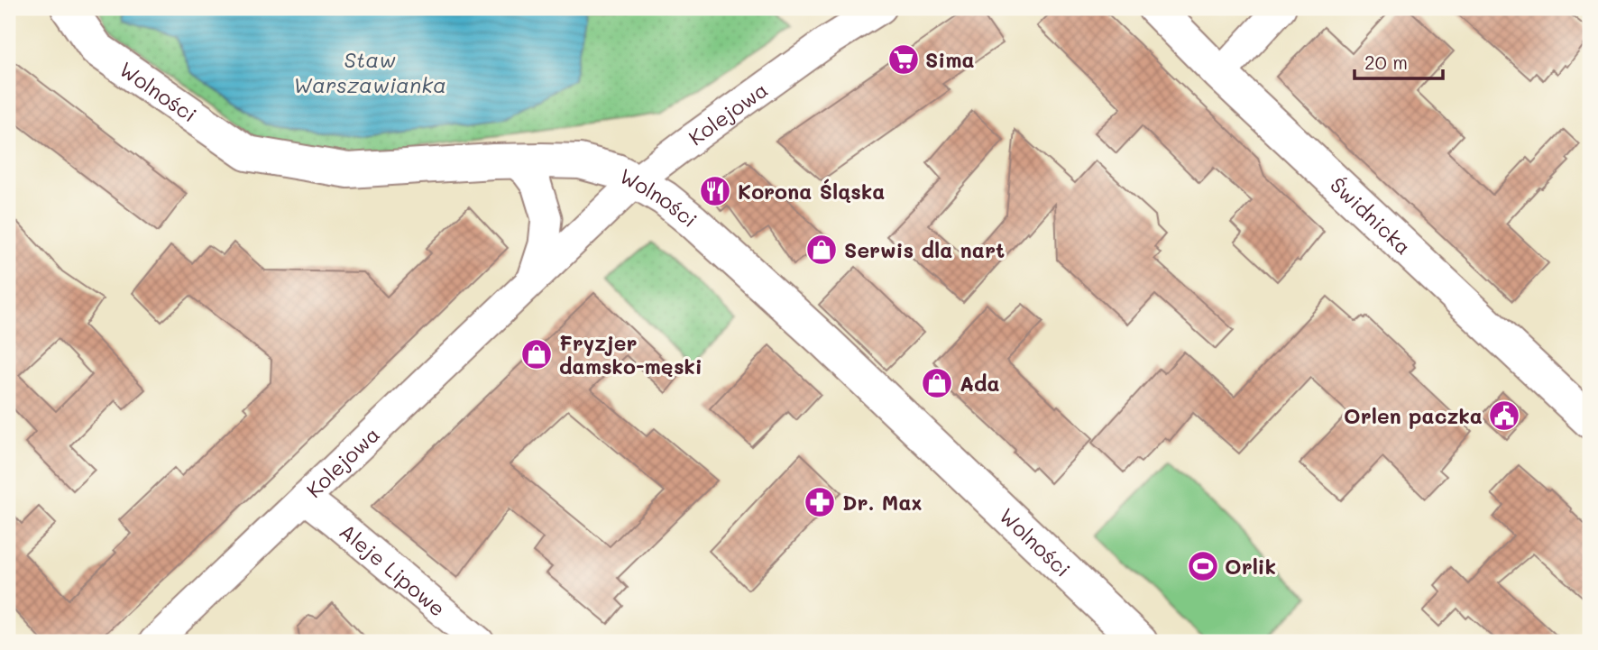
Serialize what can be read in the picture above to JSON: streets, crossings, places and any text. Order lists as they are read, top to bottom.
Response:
{
  "streets": {
    "street": [
      "Wolności",
      "Kolejowa",
      "Świdnicka",
      "Aleje Lipowe"
    ]
  },
  "crossings": [
    ["Wolności", "Kolejowa"],
    ["Kolejowa", "Aleje Lipowe"]
  ],
  "water": ["Staw Warszawianka"],
  "places": {
    "supermarket": ["Sima"],
    "restaurant": ["Korona Śląska"],
    "shop": ["Serwis dla nart", "Fryzjer damsko-męski", "Ada"],
    "public building": ["Orlen paczka"],
    "pharmacy": ["Dr. Max"],
    "sports": ["Orlik"]
  },
  "scale_bar": "20 m"
}
